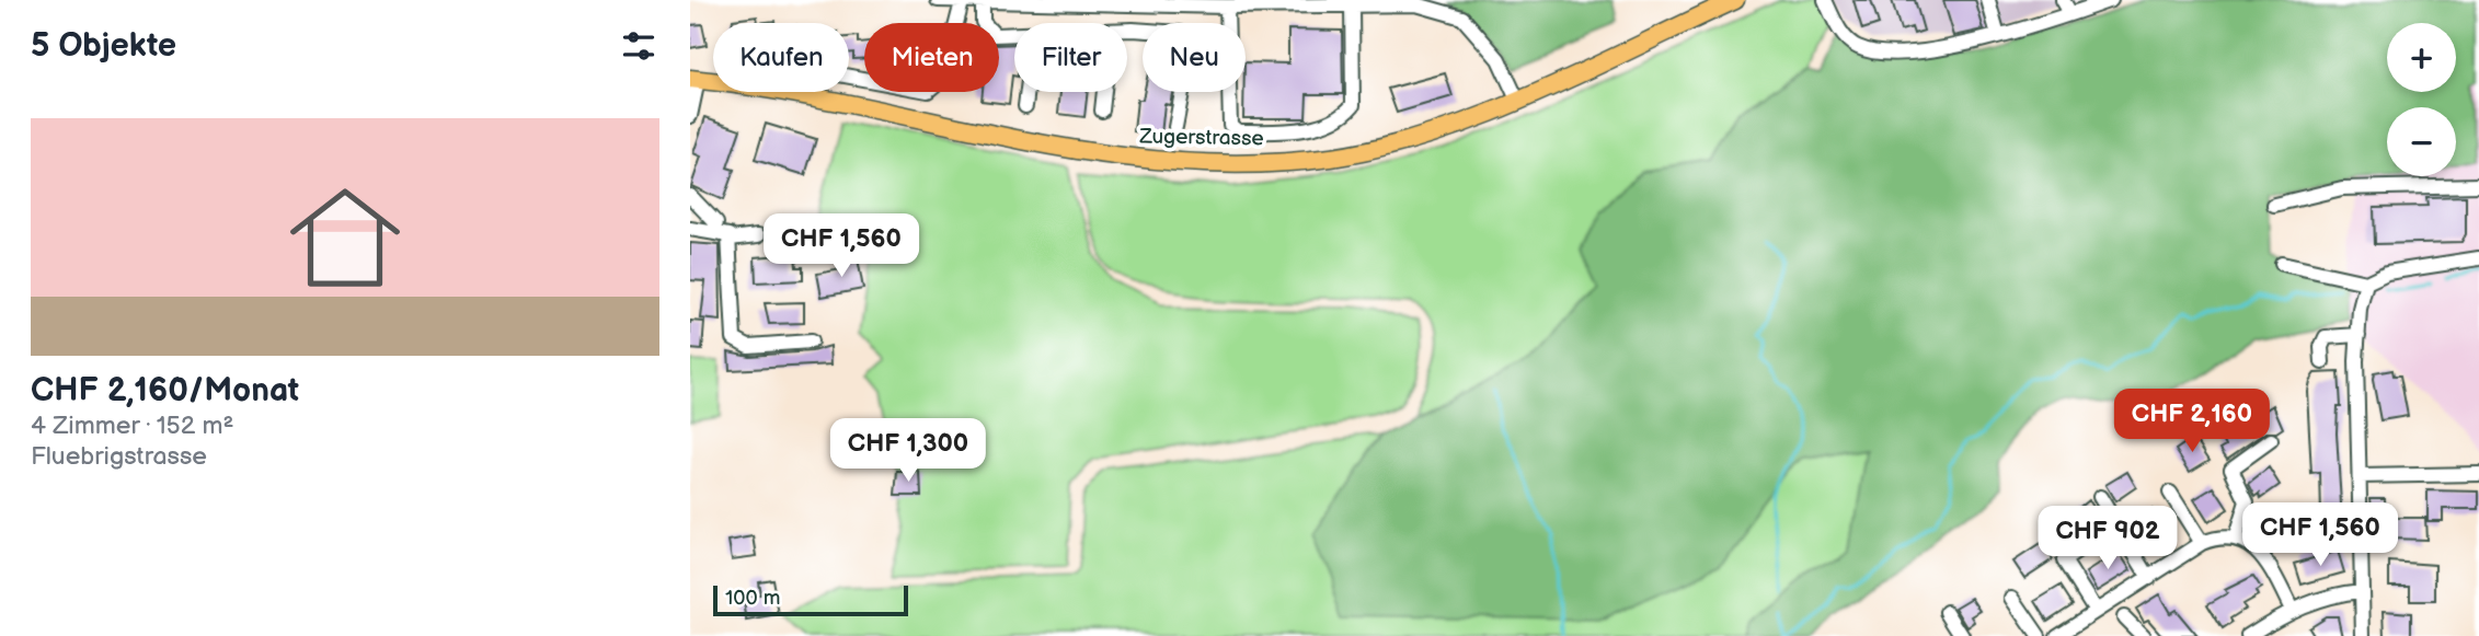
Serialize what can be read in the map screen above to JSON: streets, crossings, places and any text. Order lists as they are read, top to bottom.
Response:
{
  "streets": {
    "main road": ["Zugerstrasse"]
  },
  "scale_bar": "100 m",
  "page": {
    "heading": "5 Objekte",
    "map_buttons": ["+", "−"],
    "chip": [
      "Kaufen",
      "Mieten",
      "Filter",
      "Neu"
    ],
    "list": [
      {
        "name": "CHF 2,160/Monat",
        "note": "4 Zimmer · 152 m² · Fluebrigstrasse"
      }
    ],
    "price": [
      "CHF 1,560",
      "CHF 2,160",
      "CHF 1,300",
      "CHF 1,560",
      "CHF 902"
    ],
    "scale": "100 m"
  }
}
